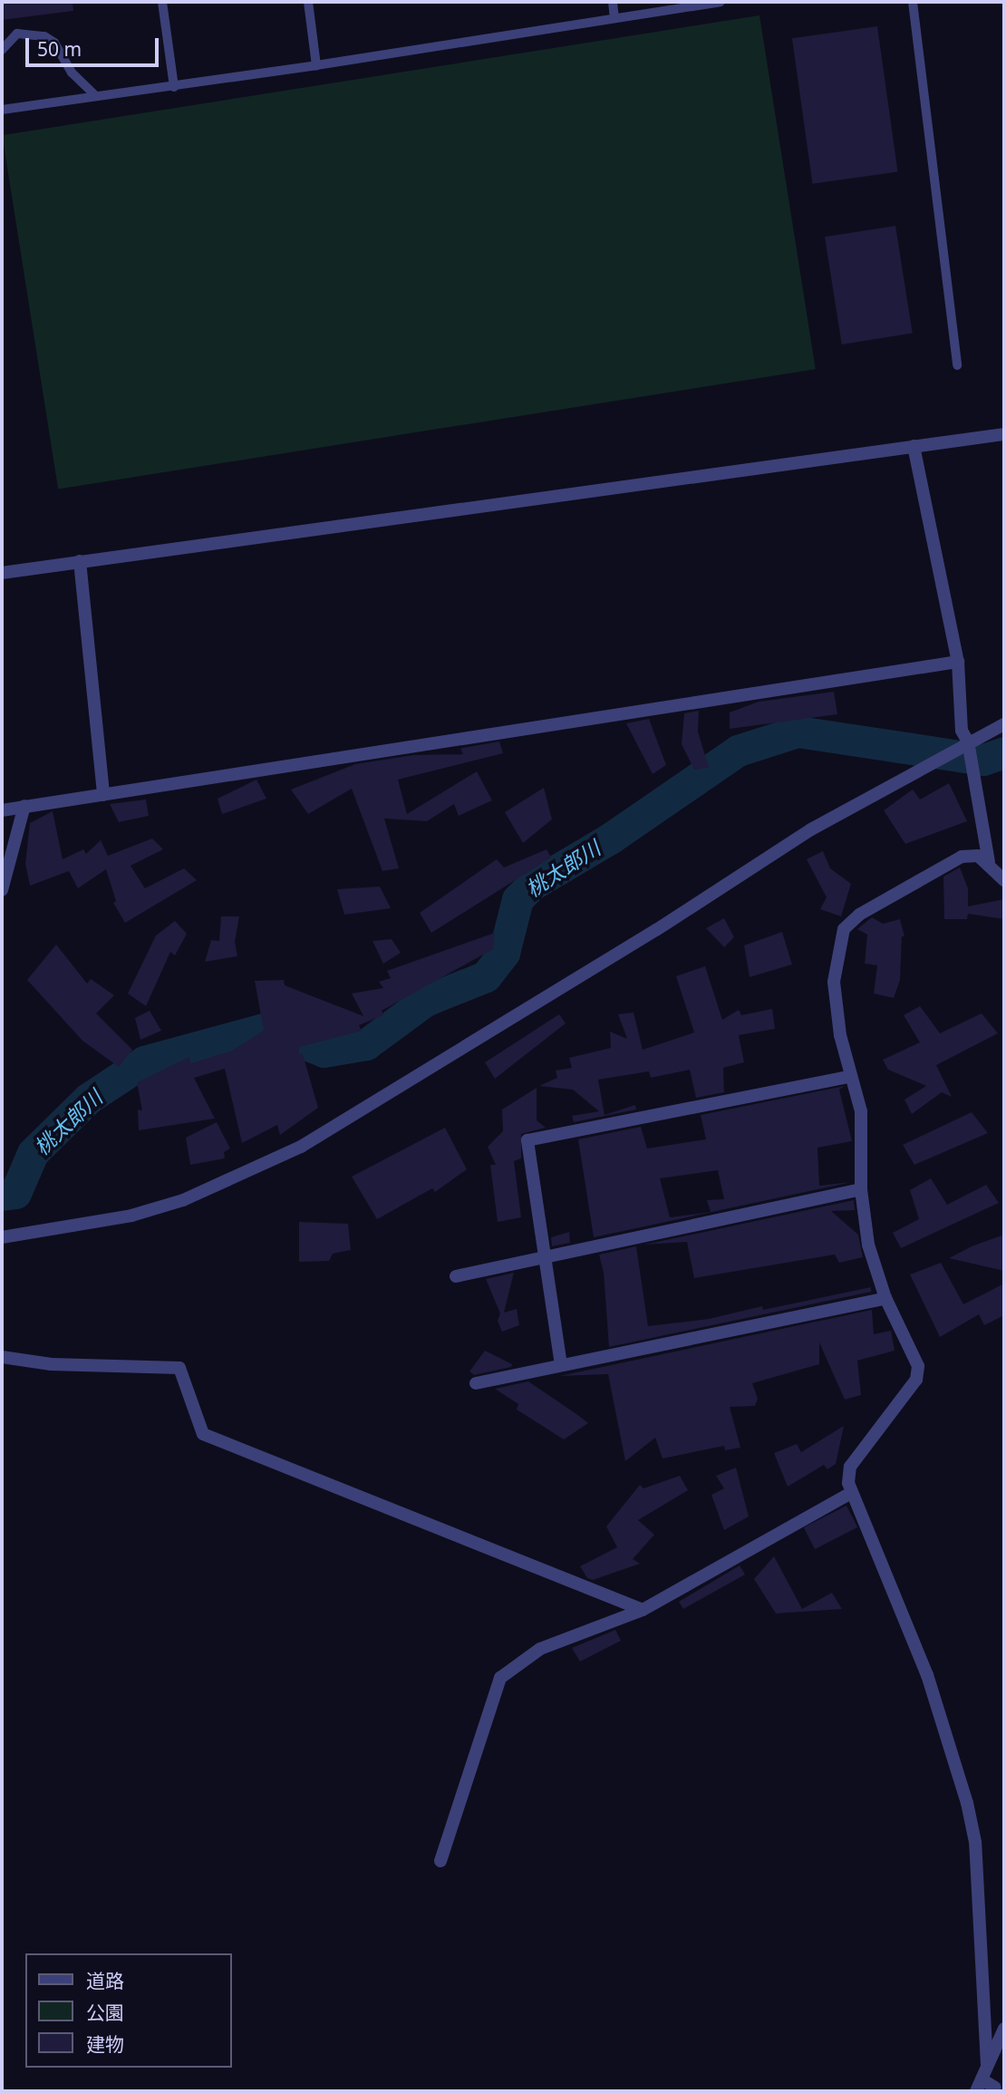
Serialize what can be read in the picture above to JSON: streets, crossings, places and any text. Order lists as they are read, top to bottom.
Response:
{
  "water": ["桃太郎川"],
  "legend": ["道路", "公園", "建物"],
  "scale_bar": "50 m"
}
